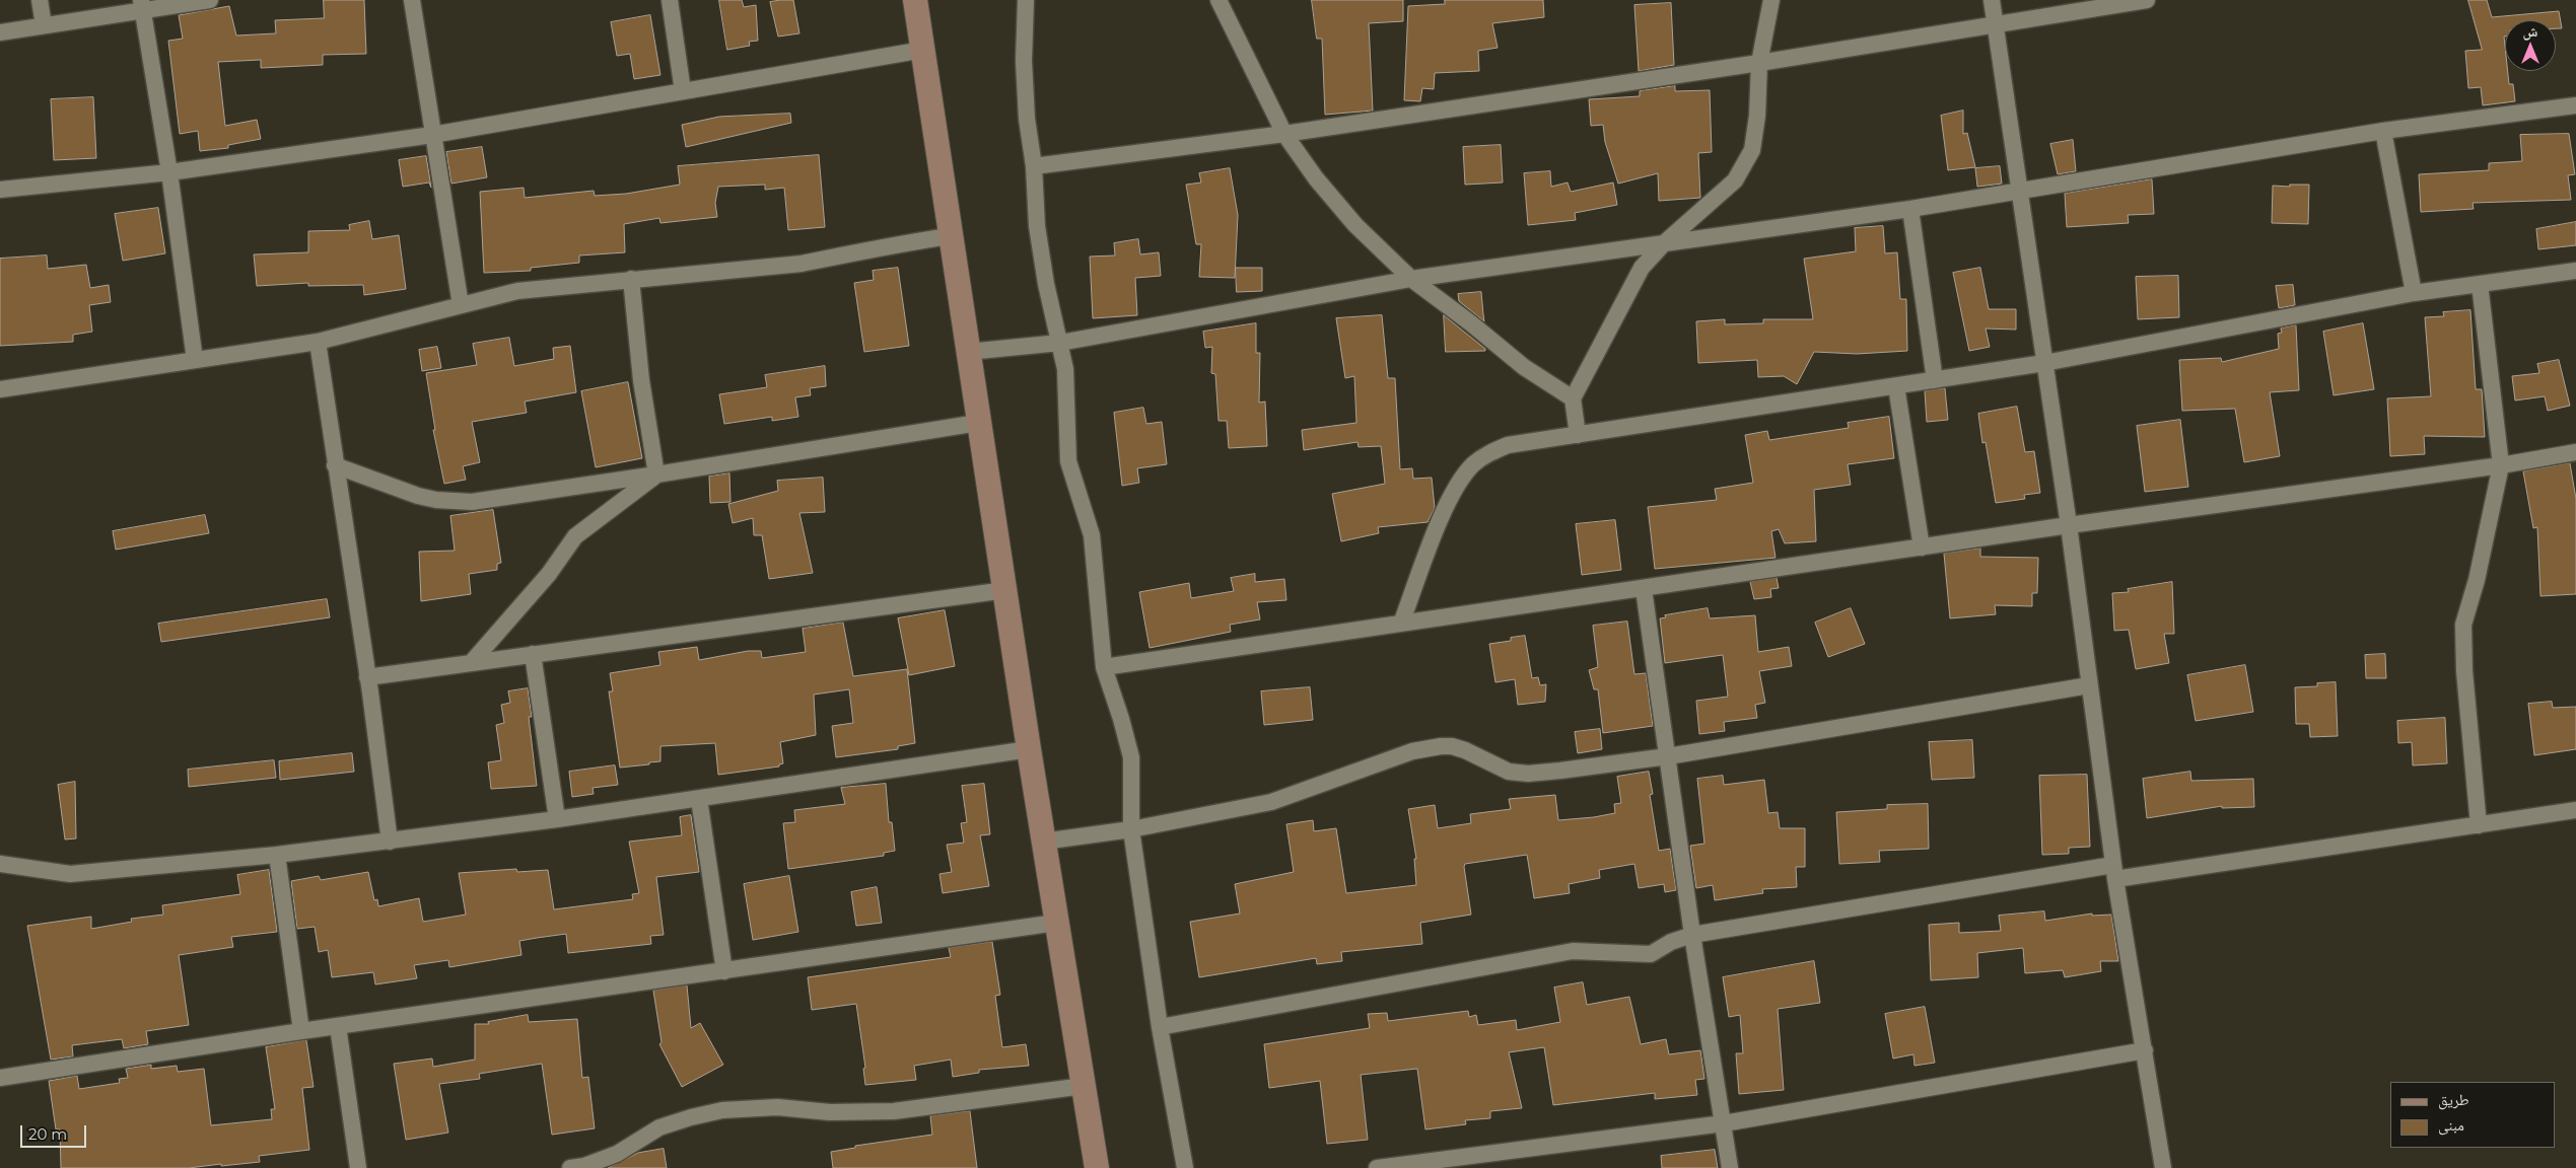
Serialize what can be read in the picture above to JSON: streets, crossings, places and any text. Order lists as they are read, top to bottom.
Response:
{
  "legend": ["طريق", "مبنى"],
  "scale_bar": "20 m",
  "north": "top"
}
